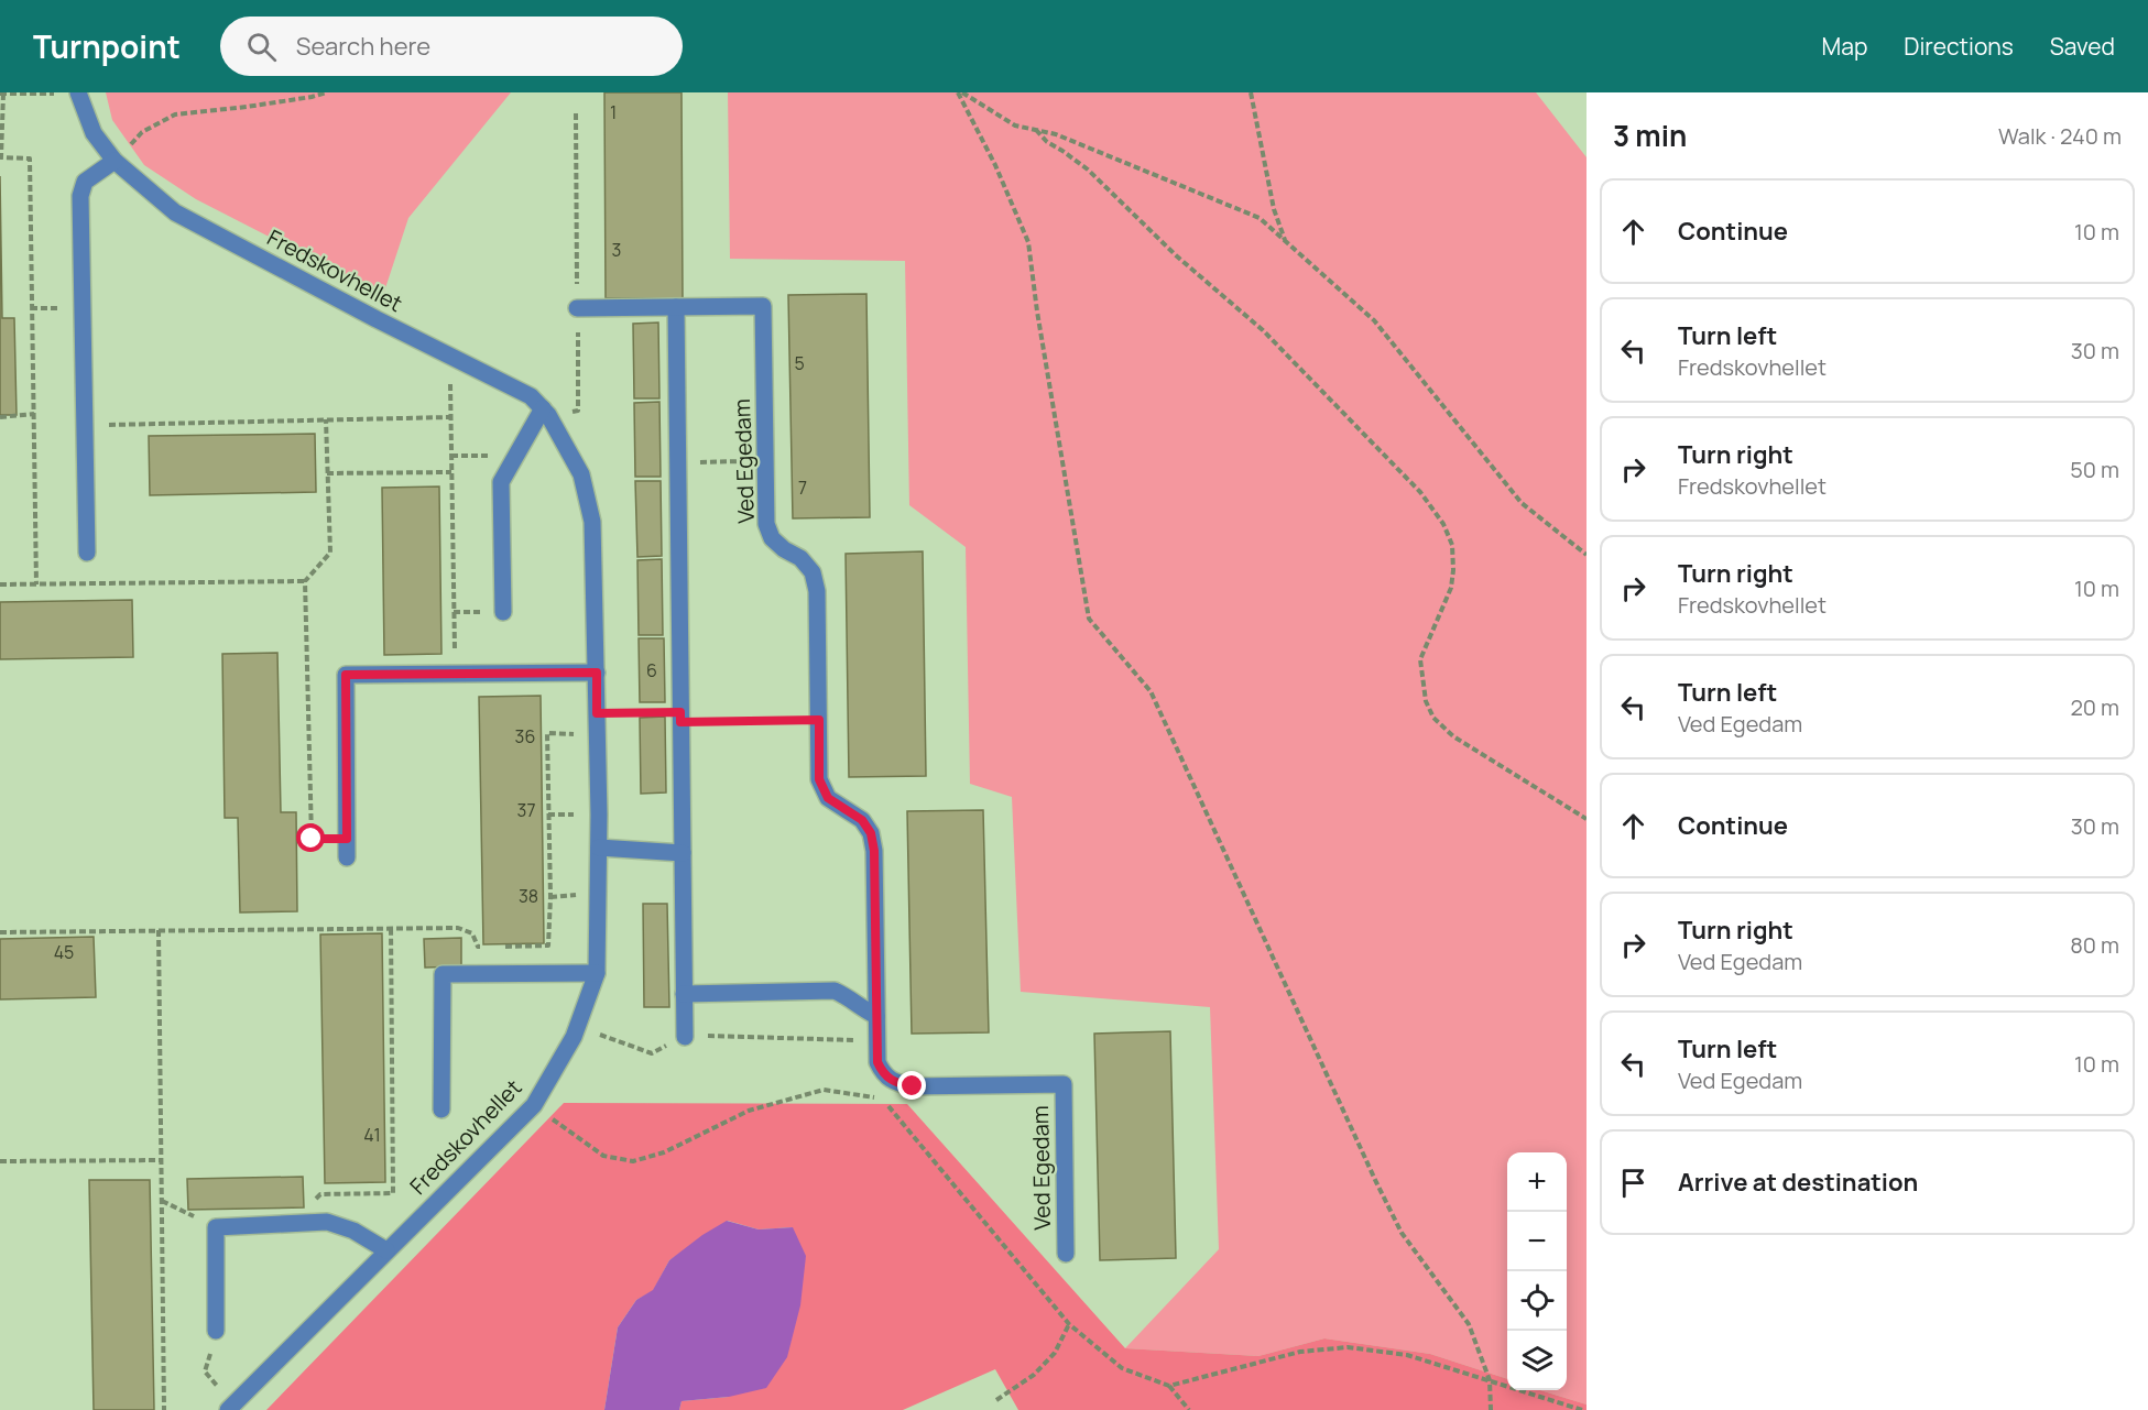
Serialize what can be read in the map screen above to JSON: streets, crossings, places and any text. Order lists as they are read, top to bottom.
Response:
{
  "streets": {
    "street": ["Fredskovhellet", "Ved Egedam"]
  },
  "house_numbers": [
    "1",
    "3",
    "5",
    "7",
    "6",
    "36",
    "37",
    "38",
    "45",
    "41"
  ],
  "page": {
    "header": "Turnpoint",
    "search": "Search here",
    "nav": ["Map", "Directions", "Saved"],
    "heading": ["3 min", "Walk · 240 m"],
    "list": [
      ["Continue", "10 m"],
      ["Turn left", "Fredskovhellet", "30 m"],
      ["Turn right", "Fredskovhellet", "50 m"],
      ["Turn right", "Fredskovhellet", "10 m"],
      ["Turn left", "Ved Egedam", "20 m"],
      ["Continue", "30 m"],
      ["Turn right", "Ved Egedam", "80 m"],
      ["Turn left", "Ved Egedam", "10 m"],
      "Arrive at destination"
    ],
    "map_buttons": ["+", "−"]
  }
}
